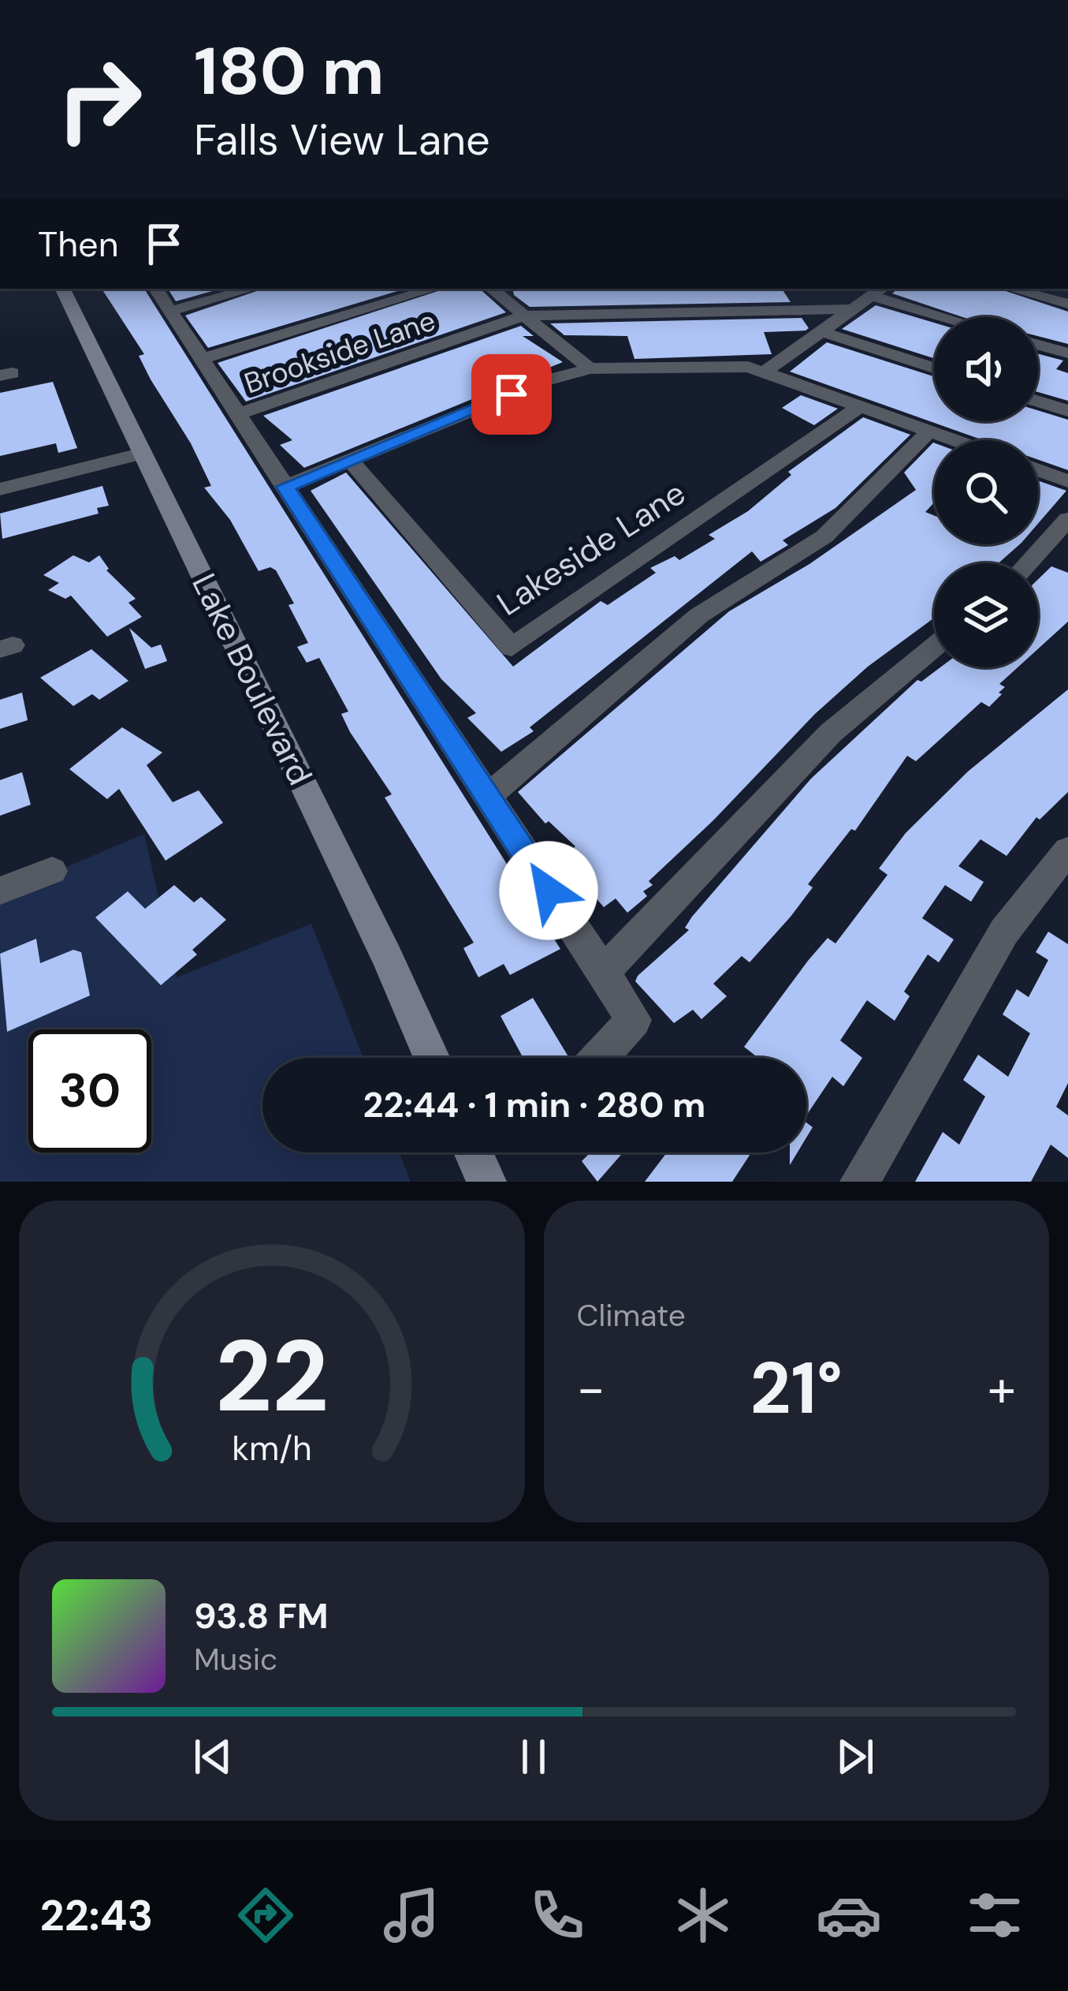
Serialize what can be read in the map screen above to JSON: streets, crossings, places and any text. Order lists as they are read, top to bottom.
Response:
{
  "streets": {
    "main road": ["Lake Boulevard"],
    "street": ["Brookside Lane", "Lakeside Lane"]
  },
  "page": {
    "turn": ["180 m", "Falls View Lane"],
    "then": "Then",
    "limit": "30",
    "trip": "22:44 · 1 min · 280 m",
    "tile": "Climate",
    "heat": ["−", "21°", "+"],
    "song": ["93.8 FM", "Music"],
    "tabs": "22:43",
    "gauge": ["22", "km/h"]
  }
}
